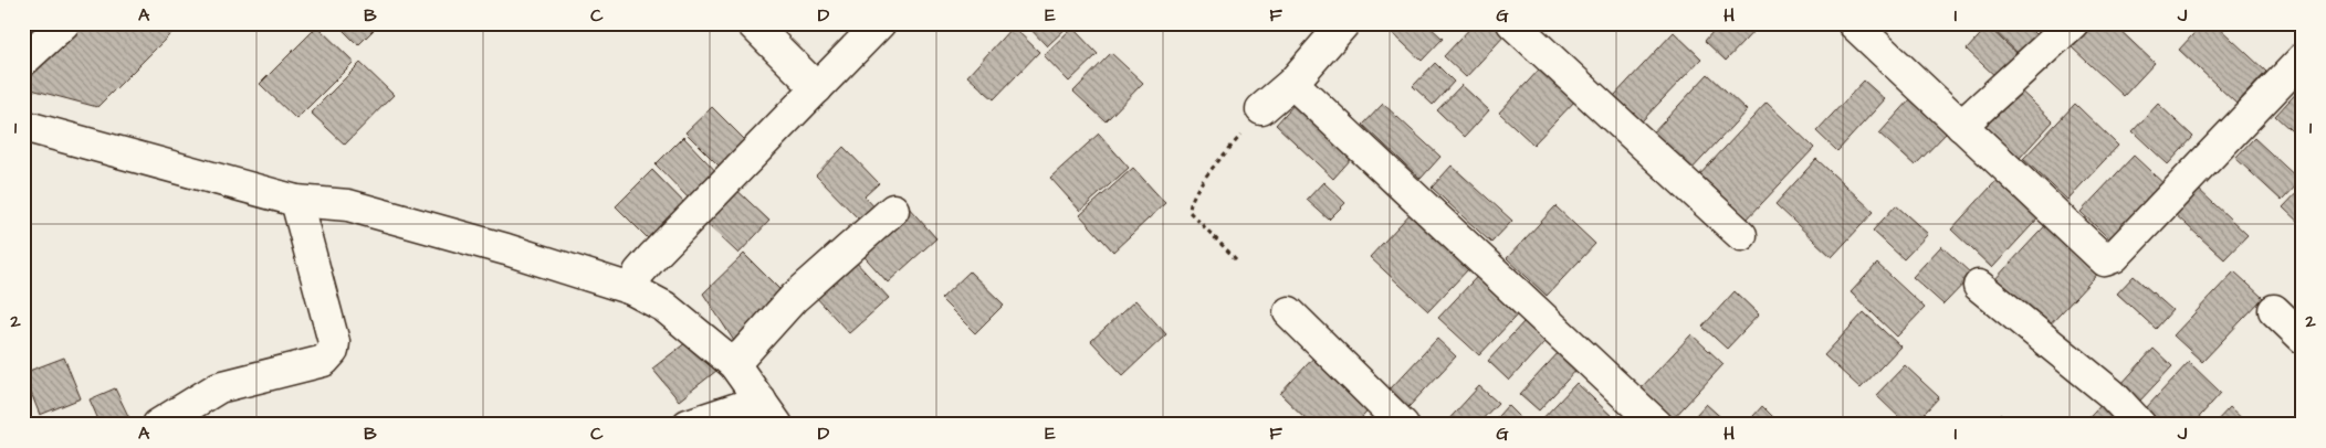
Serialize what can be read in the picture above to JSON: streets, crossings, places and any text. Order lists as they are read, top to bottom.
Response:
{
  "grid": {
    "columns": [
      "A",
      "B",
      "C",
      "D",
      "E",
      "F",
      "G",
      "H",
      "I",
      "J"
    ],
    "rows": ["1", "2"]
  }
}
